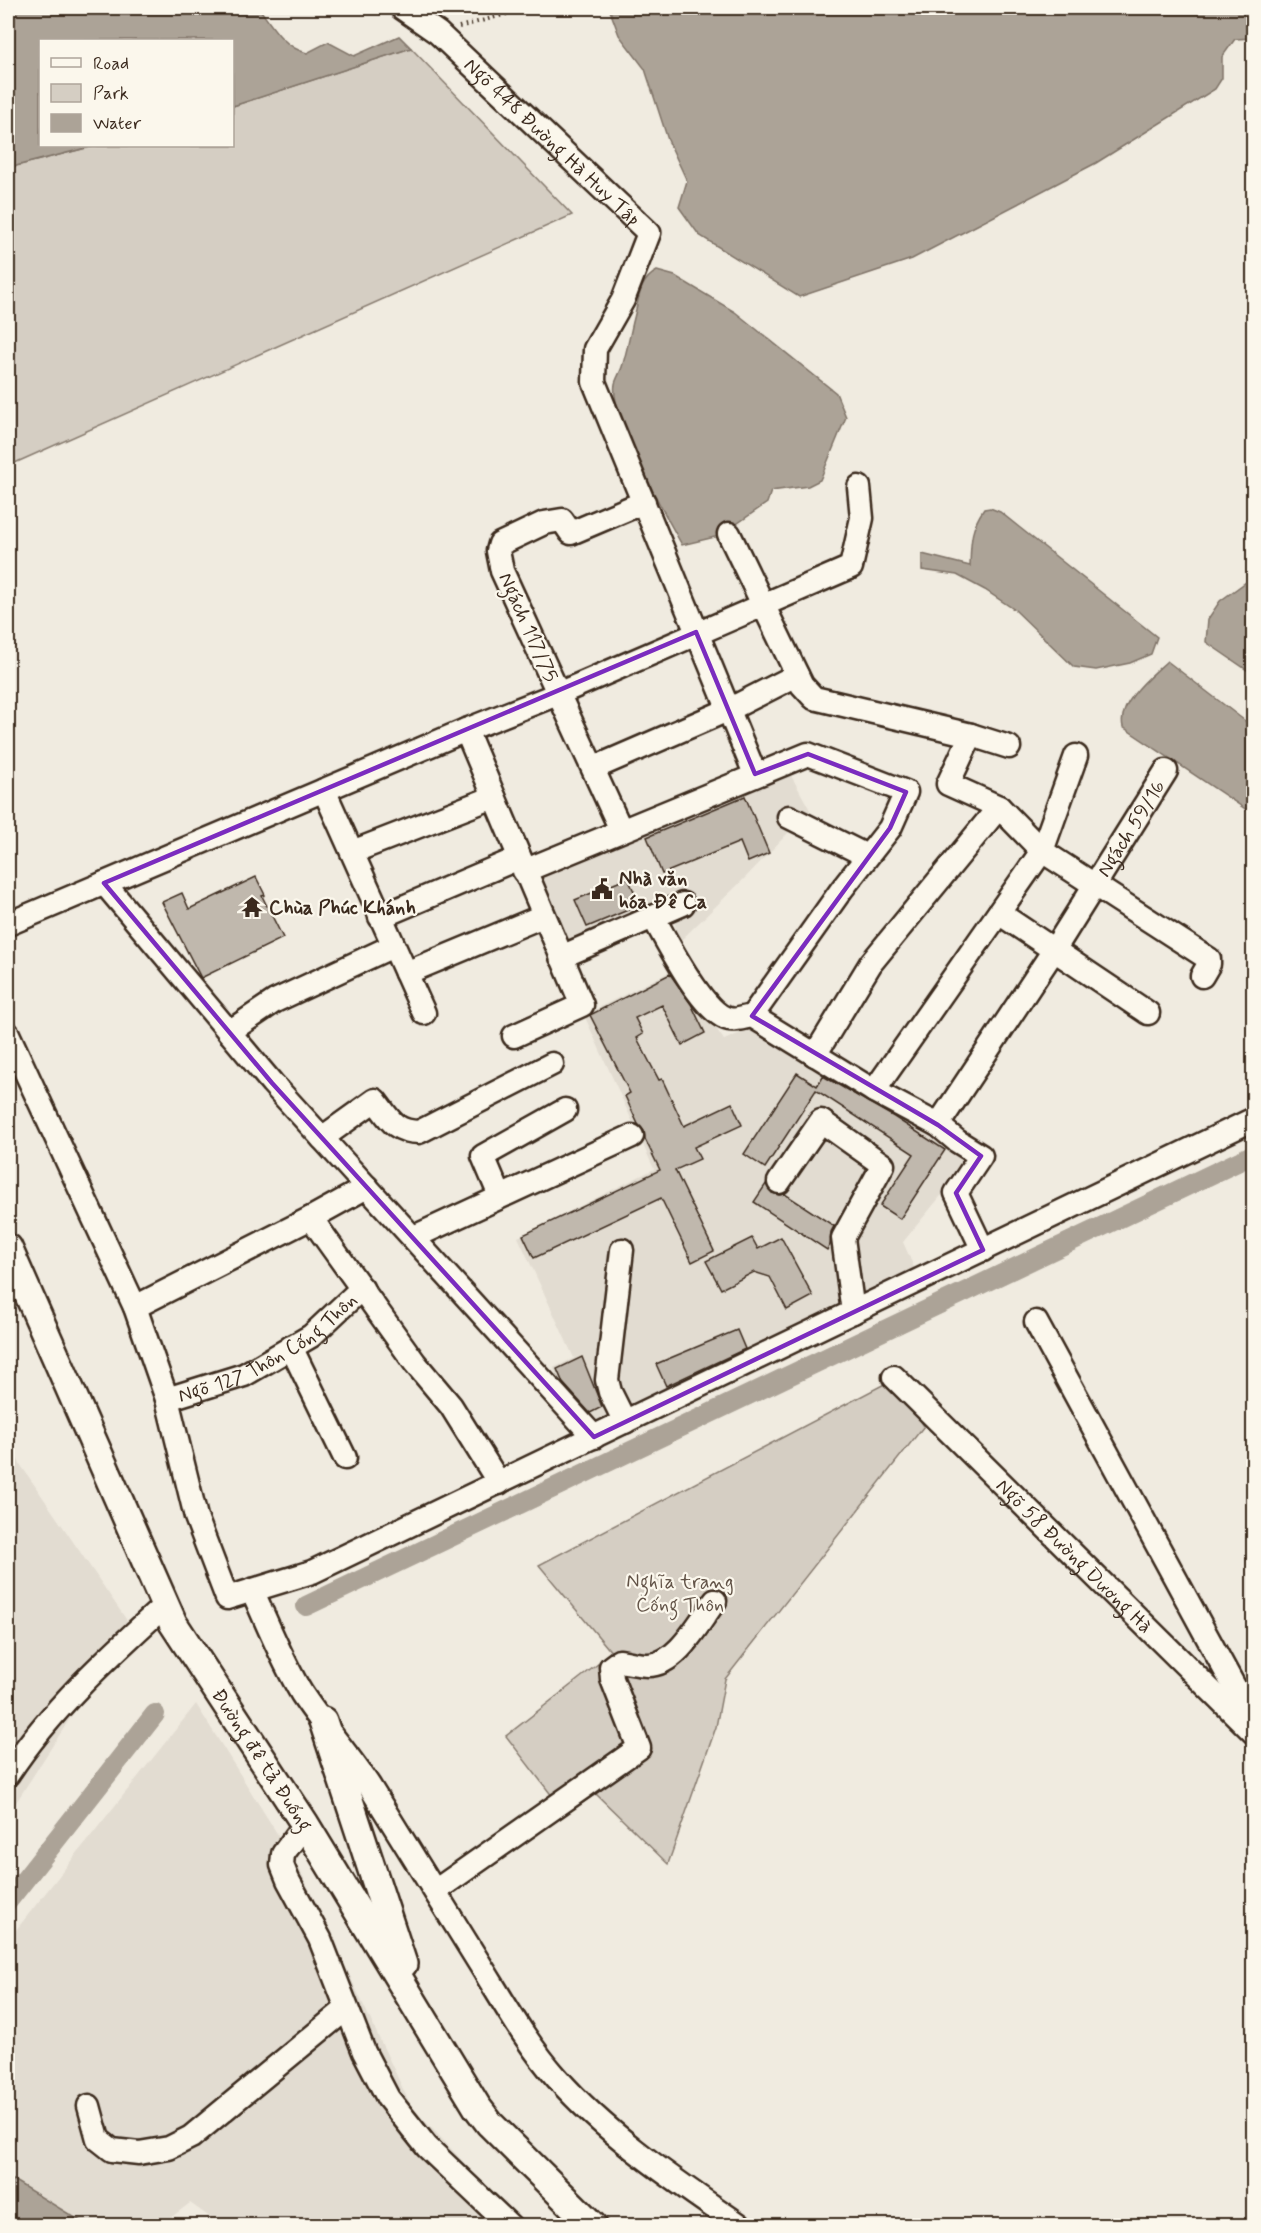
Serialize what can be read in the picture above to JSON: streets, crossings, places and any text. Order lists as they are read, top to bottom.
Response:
{
  "streets": {
    "main road": ["Đường đê tả Đuống"],
    "street": [
      "Ngõ 448 Đường Hà Huy Tập",
      "Ngách 117/75",
      "Ngách 59/16",
      "Ngõ 127 Thôn Cống Thôn",
      "Ngõ 58 Đường Dương Hà"
    ]
  },
  "crossings": [
    ["Ngõ 448 Đường Hà Huy Tập", "Ngách 117/75"]
  ],
  "parks": ["Nghĩa trang Cống Thôn"],
  "places": {
    "public building": ["Nhà văn hóa Đê Ca"],
    "temple": ["Chùa Phúc Khánh"]
  },
  "legend": ["Road", "Park", "Water"]
}
